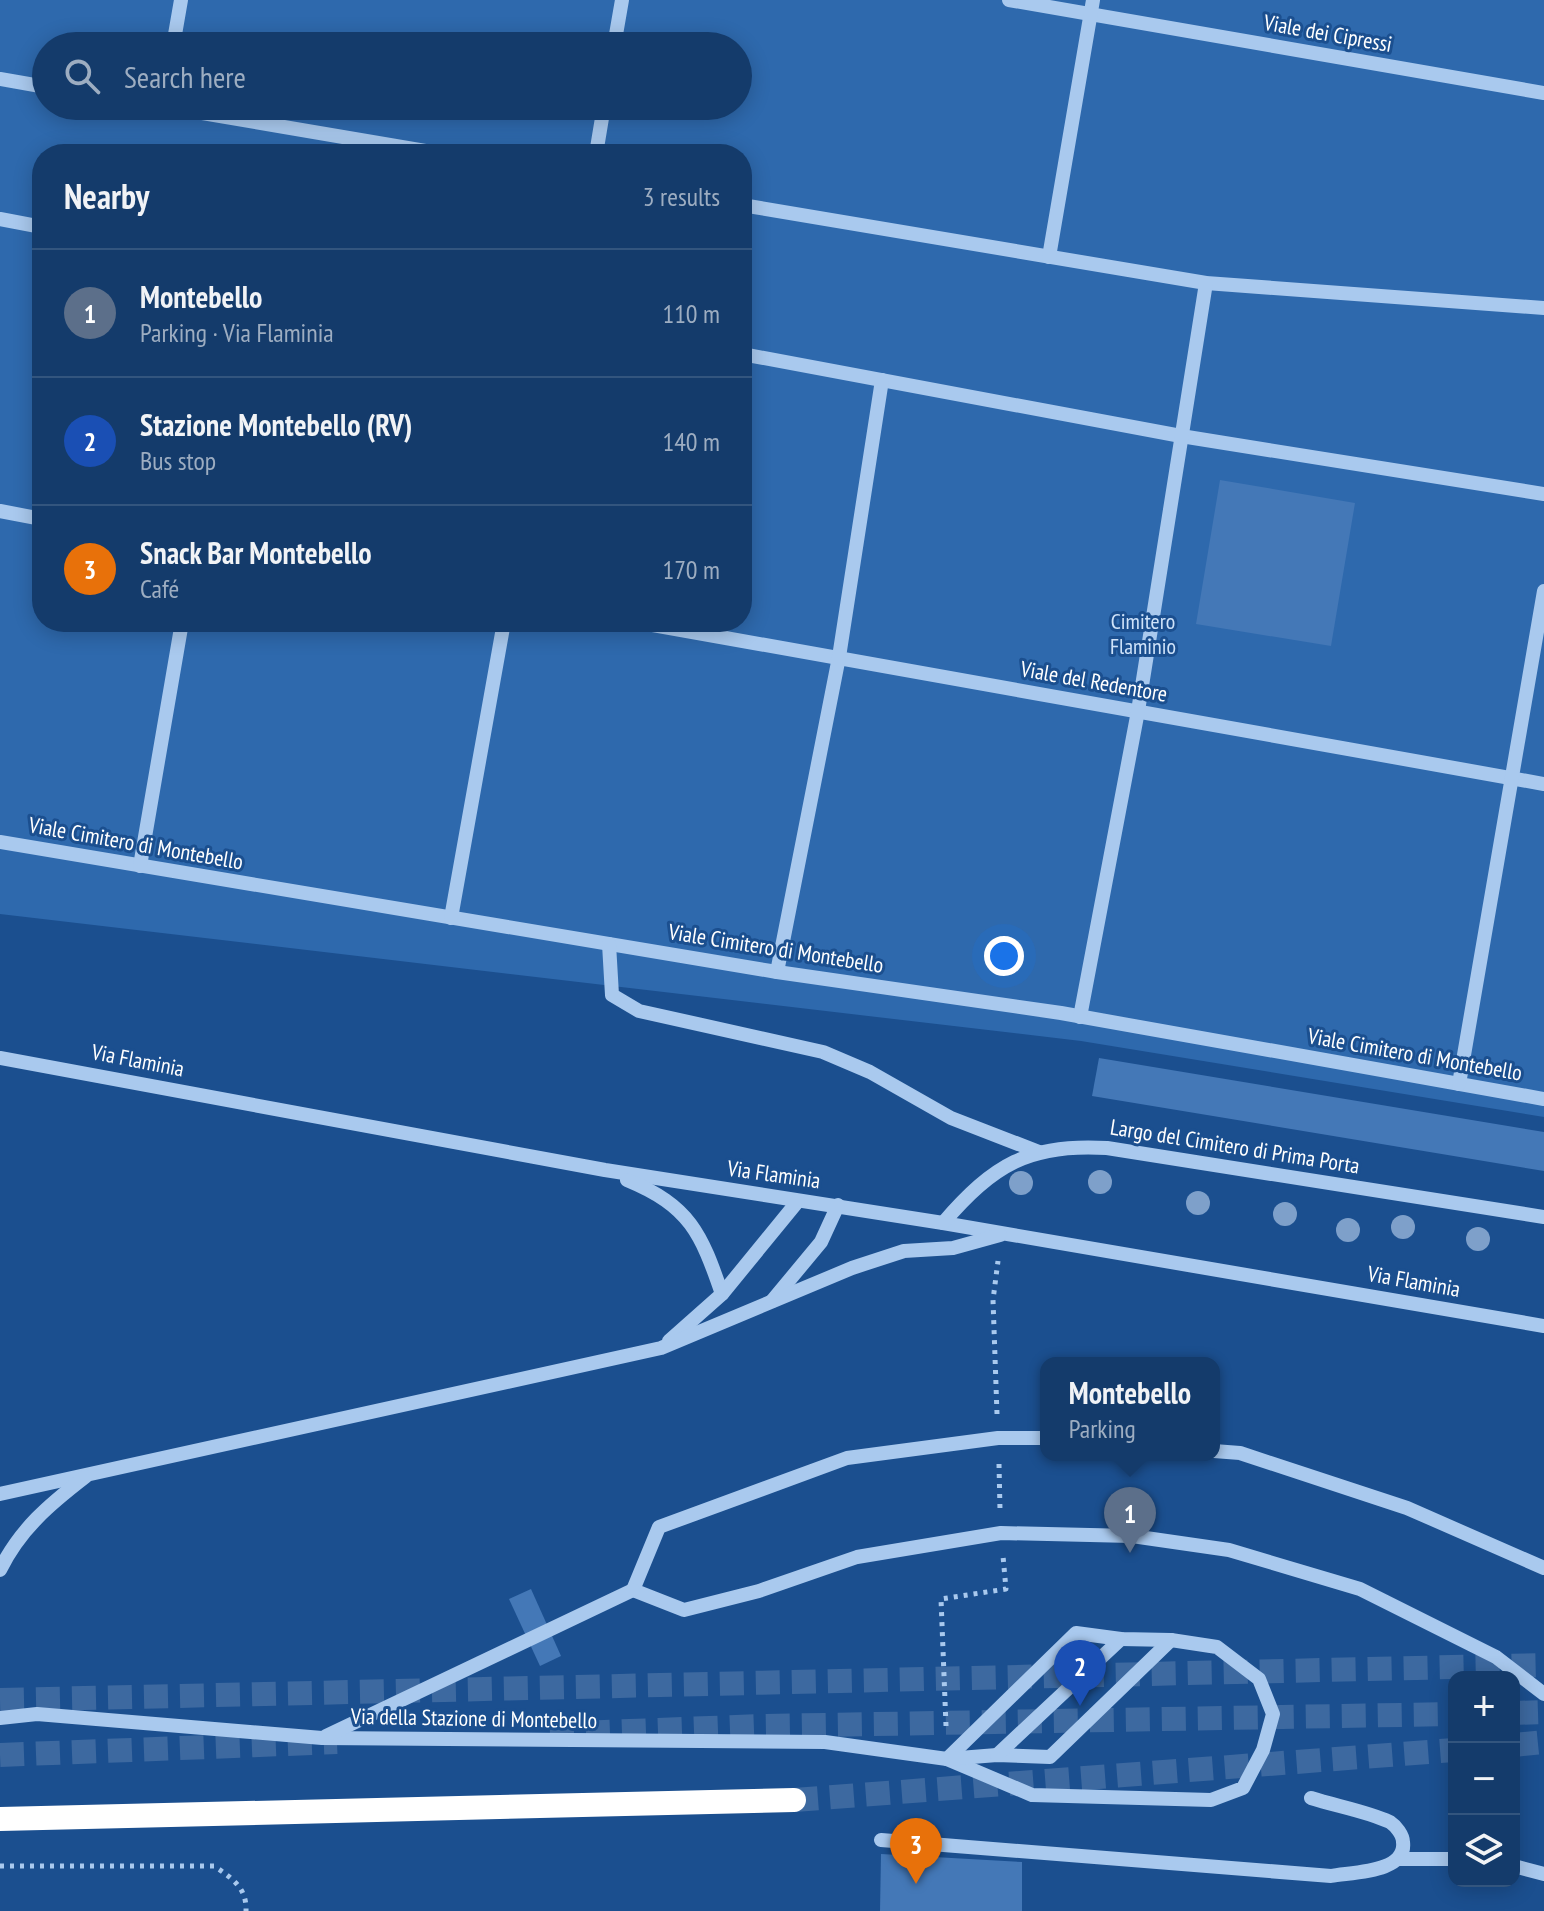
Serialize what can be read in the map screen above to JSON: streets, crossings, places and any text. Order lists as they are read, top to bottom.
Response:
{
  "streets": {
    "street": [
      "Viale dei Cipressi",
      "Viale del Redentore",
      "Viale Cimitero di Montebello",
      "Via Flaminia",
      "Largo del Cimitero di Prima Porta",
      "Via della Stazione di Montebello"
    ]
  },
  "crossings": [
    ["Via Flaminia", "Largo del Cimitero di Prima Porta"]
  ],
  "parks": ["Cimitero Flaminio"],
  "page": {
    "search": "Search here",
    "heading": ["Nearby", "3 results"],
    "list": [
      {
        "mark": "1",
        "name": "Montebello",
        "note": "Parking · Via Flaminia",
        "value": "110 m"
      },
      {
        "mark": "2",
        "name": "Stazione Montebello (RV)",
        "note": "Bus stop",
        "value": "140 m"
      },
      {
        "mark": "3",
        "name": "Snack Bar Montebello",
        "note": "Café",
        "value": "170 m"
      }
    ],
    "popup": ["Montebello", "Parking"],
    "pins": ["1", "2", "3"],
    "map_buttons": ["+", "−"]
  }
}
